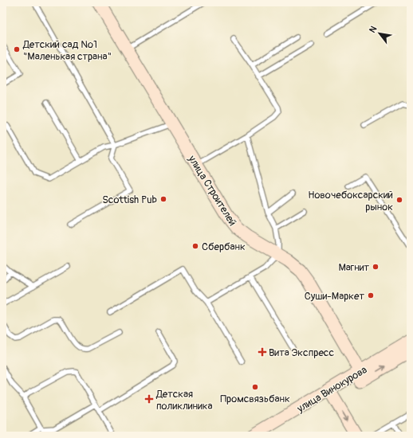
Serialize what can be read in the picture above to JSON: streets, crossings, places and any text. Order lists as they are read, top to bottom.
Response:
{
  "streets": {
    "street": ["улица Строителей", "улица Винокурова"]
  },
  "crossings": [
    ["улица Строителей", "улица Винокурова"]
  ],
  "places": {
    "other": [
      "Детский сад №1 \"Маленькая страна\"",
      "Scottish Pub",
      "Новочебоксарский рынок",
      "Сбербанк",
      "Магнит",
      "Суши-Маркет",
      "Промсвязьбанк"
    ],
    "health": ["Вита Экспресс", "Детская поликлиника"]
  },
  "north": "top left"
}
